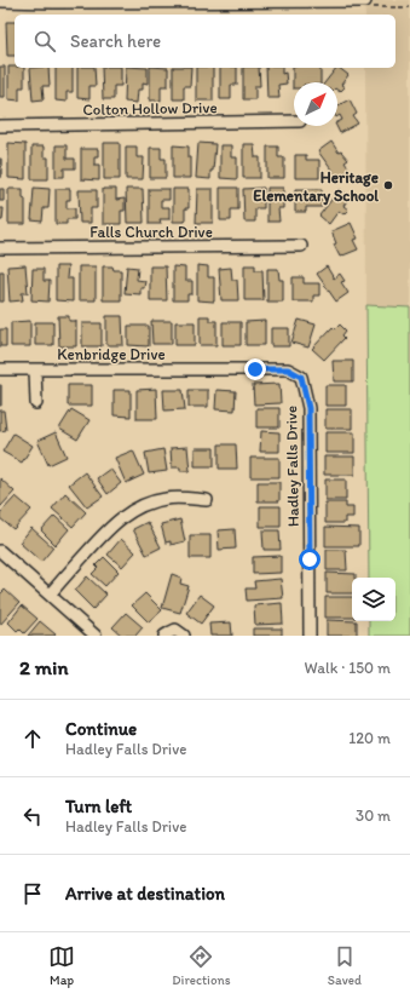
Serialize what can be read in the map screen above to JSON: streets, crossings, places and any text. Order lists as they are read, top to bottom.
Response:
{
  "streets": {
    "street": [
      "Colton Hollow Drive",
      "Falls Church Drive",
      "Kenbridge Drive",
      "Hadley Falls Drive"
    ]
  },
  "crossings": [
    ["Kenbridge Drive", "Hadley Falls Drive"]
  ],
  "places": ["Heritage Elementary School"],
  "north": "top right",
  "page": {
    "search": "Search here",
    "heading": ["2 min", "Walk · 150 m"],
    "list": [
      ["Continue", "Hadley Falls Drive", "120 m"],
      ["Turn left", "Hadley Falls Drive", "30 m"],
      "Arrive at destination"
    ],
    "nav": ["Map", "Directions", "Saved"]
  }
}
